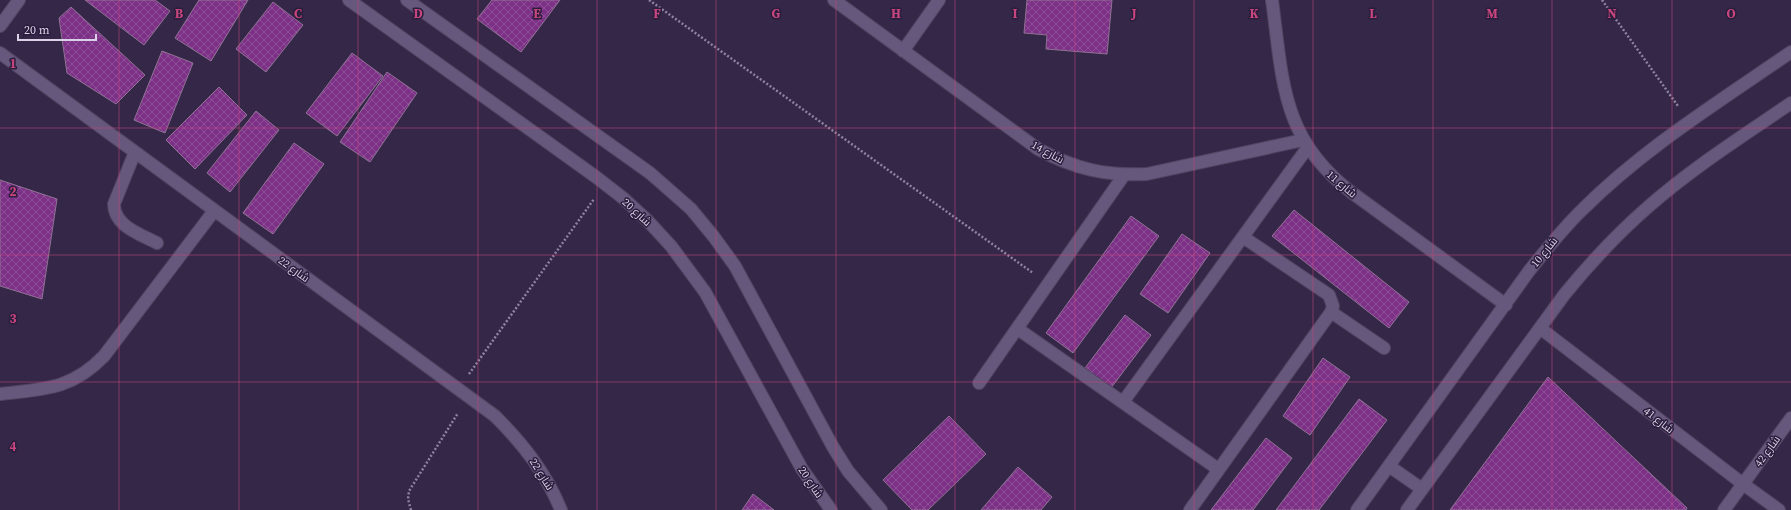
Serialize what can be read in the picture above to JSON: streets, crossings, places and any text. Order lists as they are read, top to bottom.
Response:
{
  "streets": {
    "street": [
      "شارع 14",
      "شارع 11",
      "شارع 20",
      "شارع 10",
      "شارع 22",
      "شارع 41",
      "شارع 42"
    ]
  },
  "crossings": [
    ["شارع 14", "شارع 11"],
    ["شارع 11", "شارع 10"],
    ["شارع 41", "شارع 42"]
  ],
  "scale_bar": "20 m",
  "grid": {
    "columns": [
      "B",
      "C",
      "D",
      "E",
      "F",
      "G",
      "H",
      "I",
      "J",
      "K",
      "L",
      "M",
      "N",
      "O"
    ],
    "rows": [
      "1",
      "2",
      "3",
      "4"
    ]
  }
}
